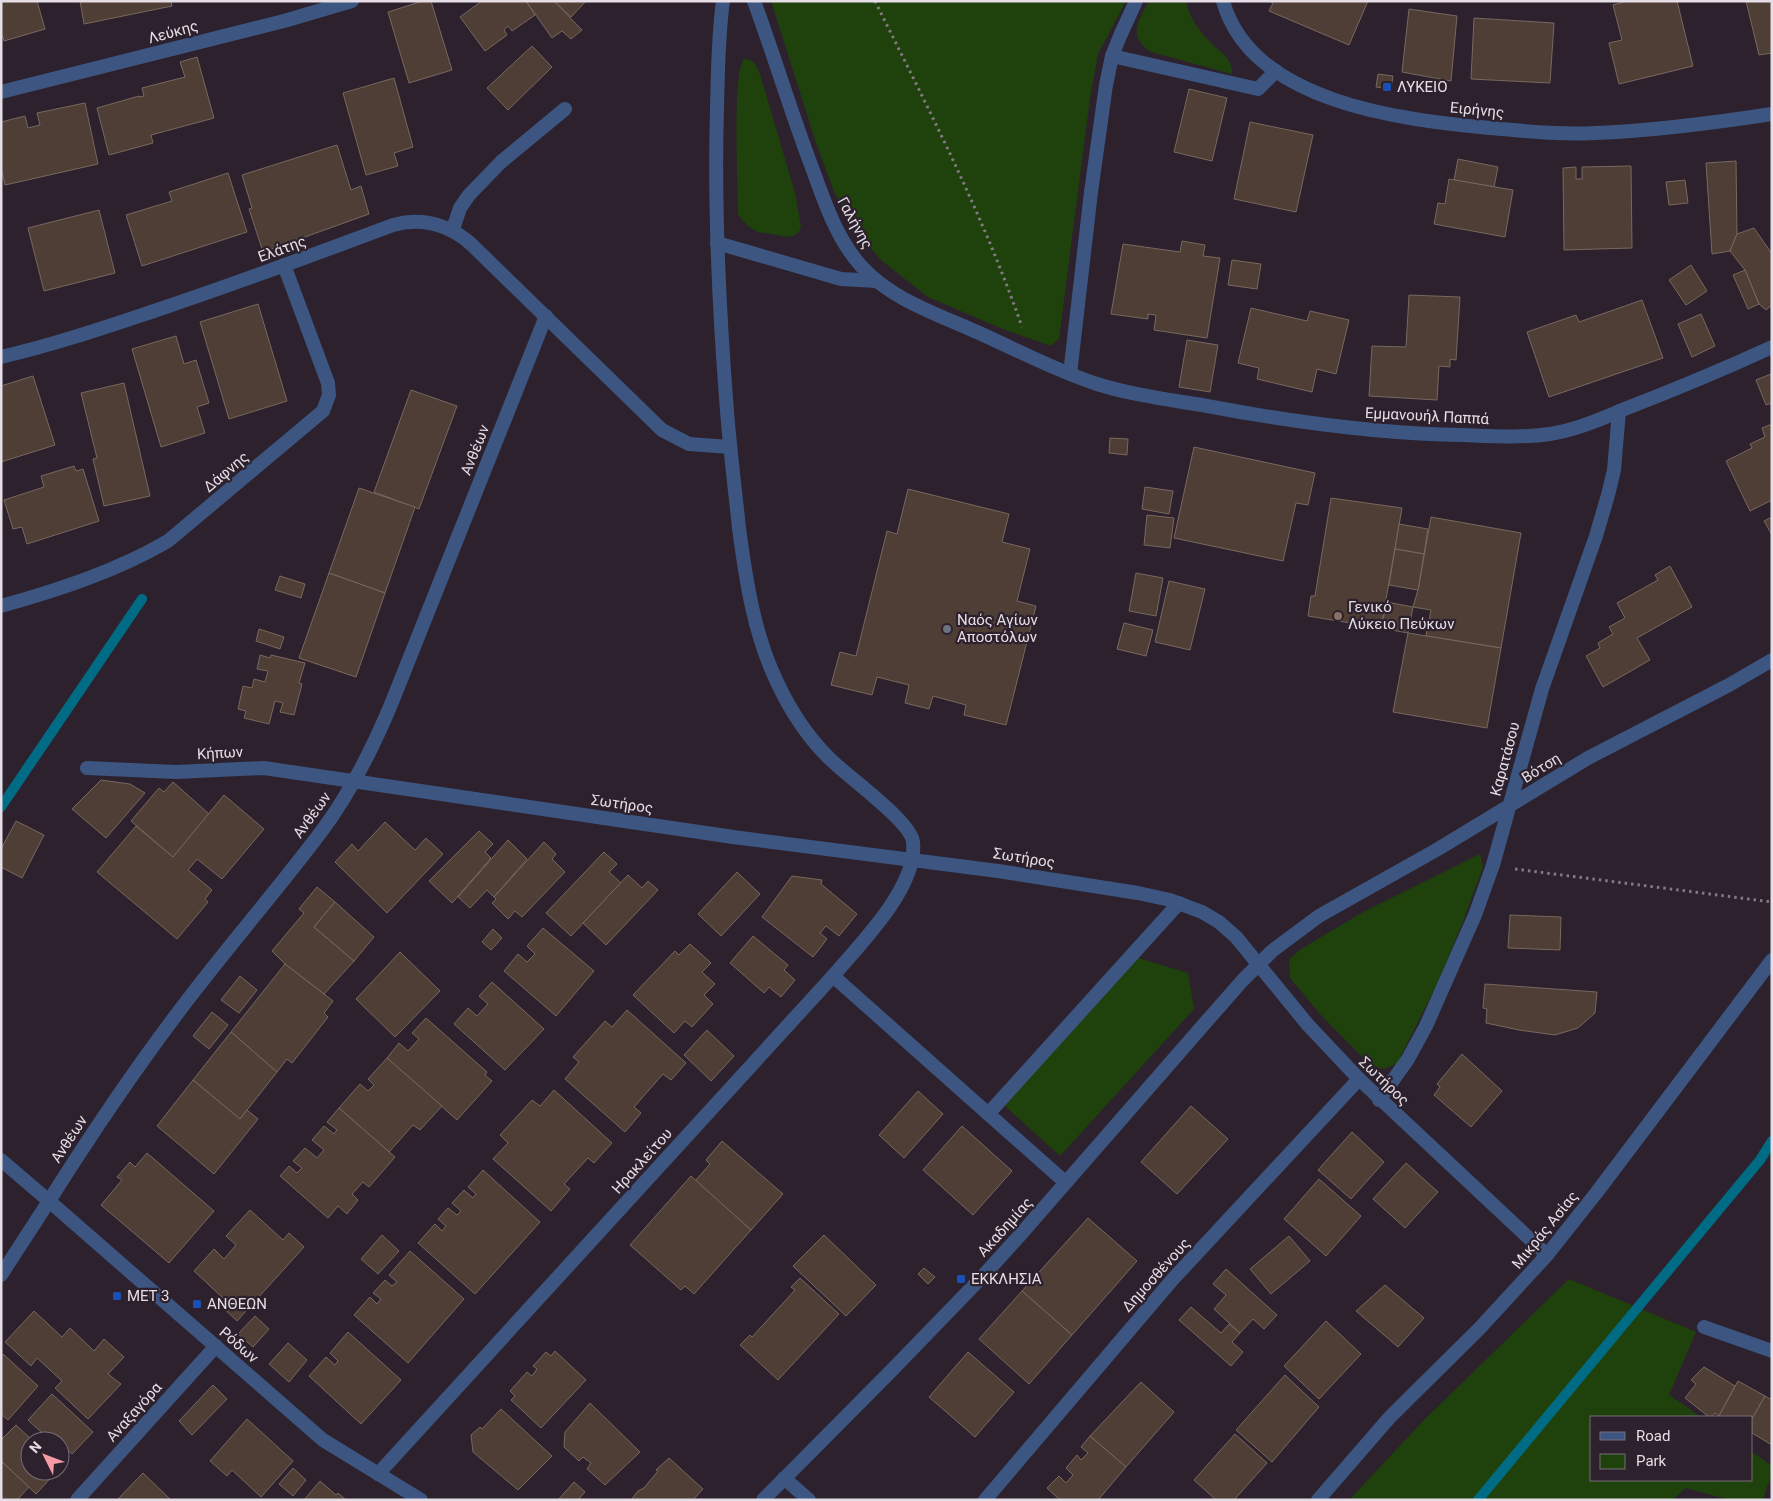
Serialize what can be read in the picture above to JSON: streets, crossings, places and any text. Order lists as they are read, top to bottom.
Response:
{
  "streets": {
    "street": [
      "Λεύκης",
      "Ειρήνης",
      "Γαλήνης",
      "Ελάτης",
      "Εμμανουήλ Παππά",
      "Ανθέων",
      "Δάφνης",
      "Κήπων",
      "Καρατάσου",
      "Βότση",
      "Σωτήρος",
      "Ηρακλείτου",
      "Ακαδημίας",
      "Μικράς Ασίας",
      "Δημοσθένους",
      "Ρόδων",
      "Αναξαγόρα"
    ]
  },
  "crossings": [
    ["Γαλήνης", "Εμμανουήλ Παππά"],
    ["Ελάτης", "Ανθέων"],
    ["Ελάτης", "Δάφνης"],
    ["Εμμανουήλ Παππά", "Καρατάσου"],
    ["Ανθέων", "Κήπων"],
    ["Ανθέων", "Σωτήρος"],
    ["Ανθέων", "Ρόδων"],
    ["Κήπων", "Σωτήρος"],
    ["Καρατάσου", "Βότση"],
    ["Καρατάσου", "Σωτήρος"],
    ["Βότση", "Σωτήρος"],
    ["Βότση", "Ακαδημίας"],
    ["Σωτήρος", "Ηρακλείτου"],
    ["Σωτήρος", "Ακαδημίας"],
    ["Σωτήρος", "Μικράς Ασίας"],
    ["Σωτήρος", "Δημοσθένους"],
    ["Ηρακλείτου", "Ρόδων"],
    ["Ρόδων", "Αναξαγόρα"]
  ],
  "places": {
    "transit": [
      "ΛΥΚΕΙΟ",
      "ΕΚΚΛΗΣΙΑ",
      "ΜΕΤ 3",
      "ΑΝΘΕΩΝ"
    ],
    "other": ["Γενικό Λύκειο Πεύκων", "Ναός Αγίων Αποστόλων"]
  },
  "legend": ["Road", "Park"],
  "north": "top left"
}
